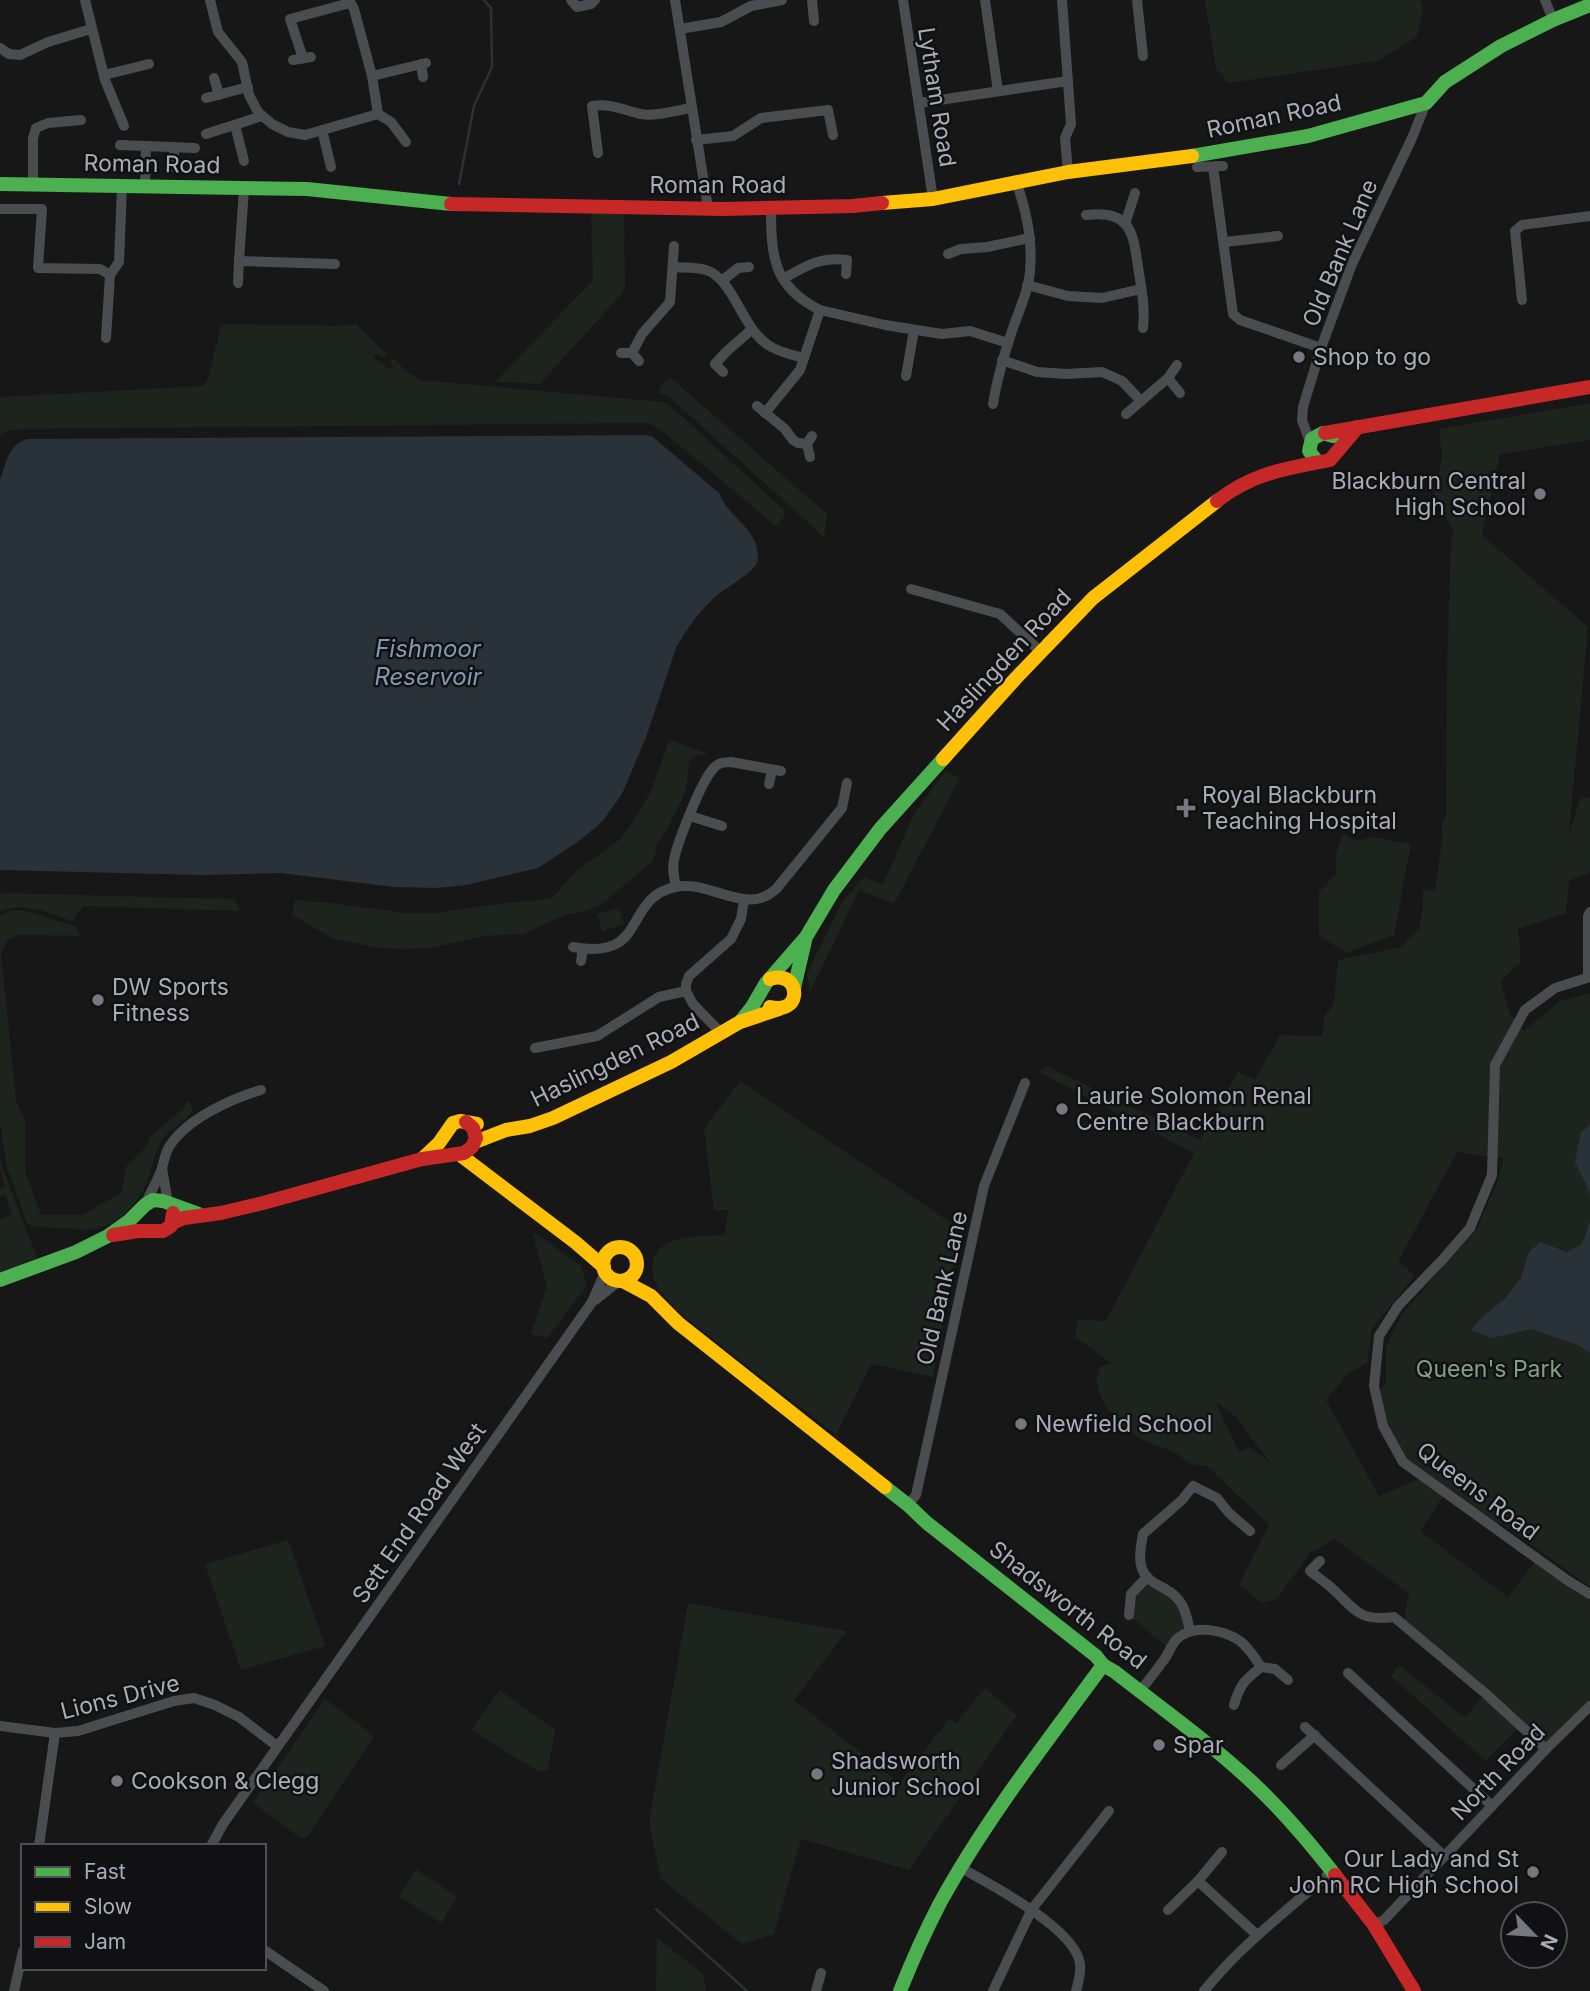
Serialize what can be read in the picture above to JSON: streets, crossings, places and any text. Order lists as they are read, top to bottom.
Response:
{
  "streets": {
    "main road": ["Roman Road", "Haslingden Road", "Shadsworth Road"],
    "street": [
      "Lytham Road",
      "Old Bank Lane",
      "Queens Road",
      "Sett End Road West",
      "Lions Drive",
      "North Road"
    ]
  },
  "crossings": [
    ["Lytham Road", "Roman Road"],
    ["Roman Road", "Old Bank Lane"],
    ["Old Bank Lane", "Haslingden Road"],
    ["Old Bank Lane", "Shadsworth Road"],
    ["Haslingden Road", "Shadsworth Road"],
    ["Sett End Road West", "Shadsworth Road"],
    ["Sett End Road West", "Lions Drive"],
    ["Shadsworth Road", "North Road"]
  ],
  "water": ["Fishmoor Reservoir"],
  "parks": ["Queen's Park"],
  "places": {
    "other": [
      "Shop to go",
      "Blackburn Central High School",
      "DW Sports Fitness",
      "Laurie Solomon Renal Centre Blackburn",
      "Newfield School",
      "Spar",
      "Shadsworth Junior School",
      "Cookson & Clegg",
      "Our Lady and St John RC High School"
    ],
    "health": ["Royal Blackburn Teaching Hospital"]
  },
  "legend": ["Fast", "Slow", "Jam"],
  "north": "bottom right"
}
